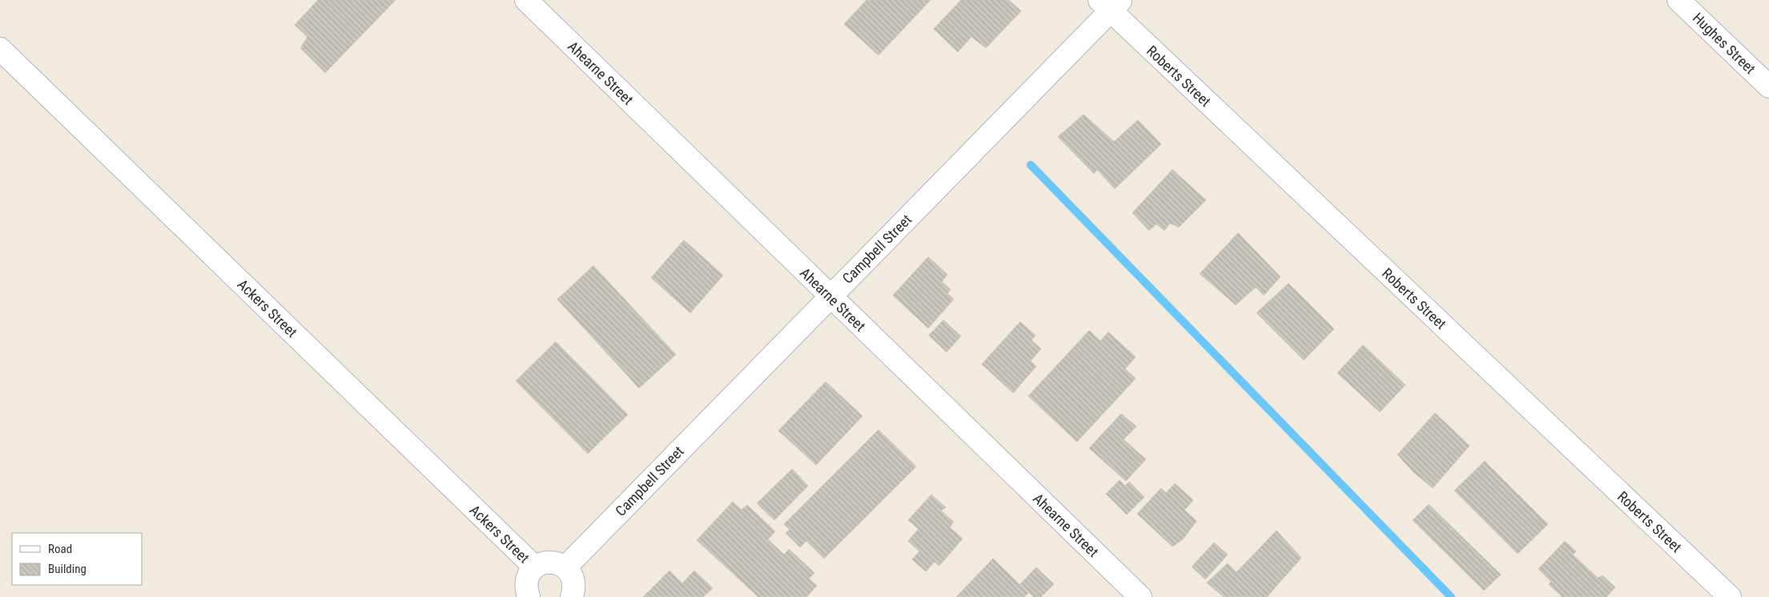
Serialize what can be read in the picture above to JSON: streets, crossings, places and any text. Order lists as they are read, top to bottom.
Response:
{
  "streets": {
    "street": [
      "Hughes Street",
      "Ahearne Street",
      "Roberts Street",
      "Campbell Street",
      "Ackers Street"
    ]
  },
  "crossings": [
    ["Ahearne Street", "Campbell Street"],
    ["Roberts Street", "Campbell Street"]
  ],
  "legend": ["Road", "Building"]
}
